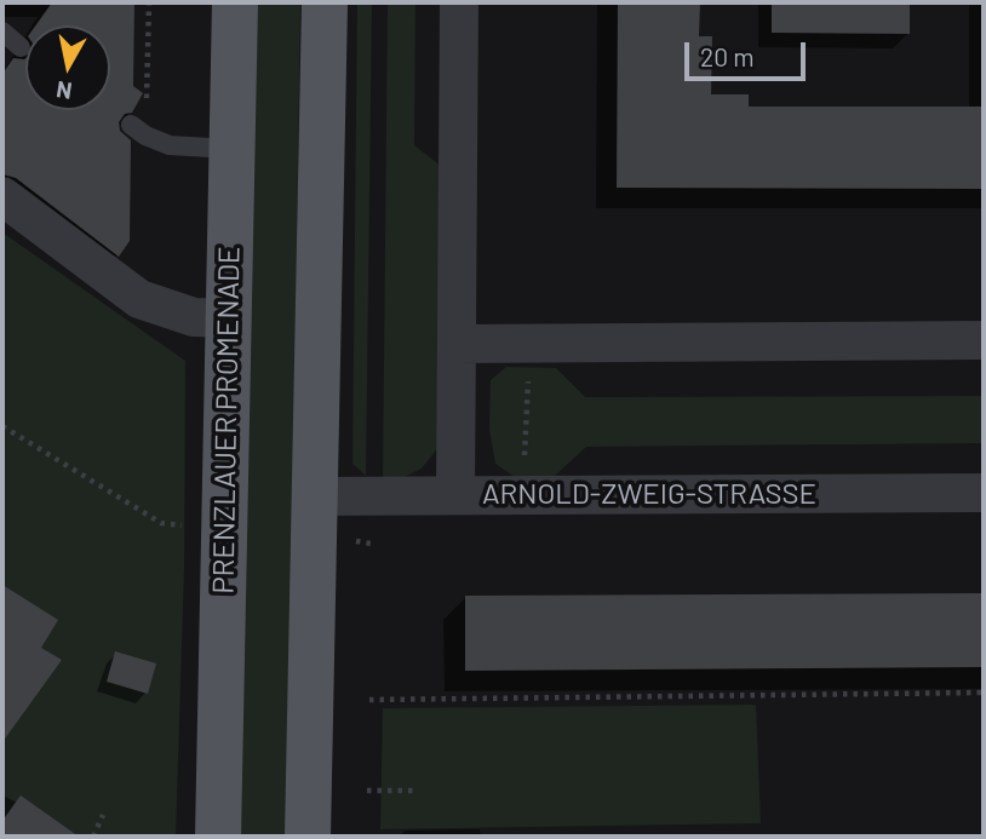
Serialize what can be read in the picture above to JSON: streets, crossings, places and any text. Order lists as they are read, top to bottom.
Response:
{
  "streets": {
    "main road": ["PRENZLAUER PROMENADE"],
    "street": ["ARNOLD-ZWEIG-STRASSE"]
  },
  "scale_bar": "20 m",
  "north": "bottom"
}
